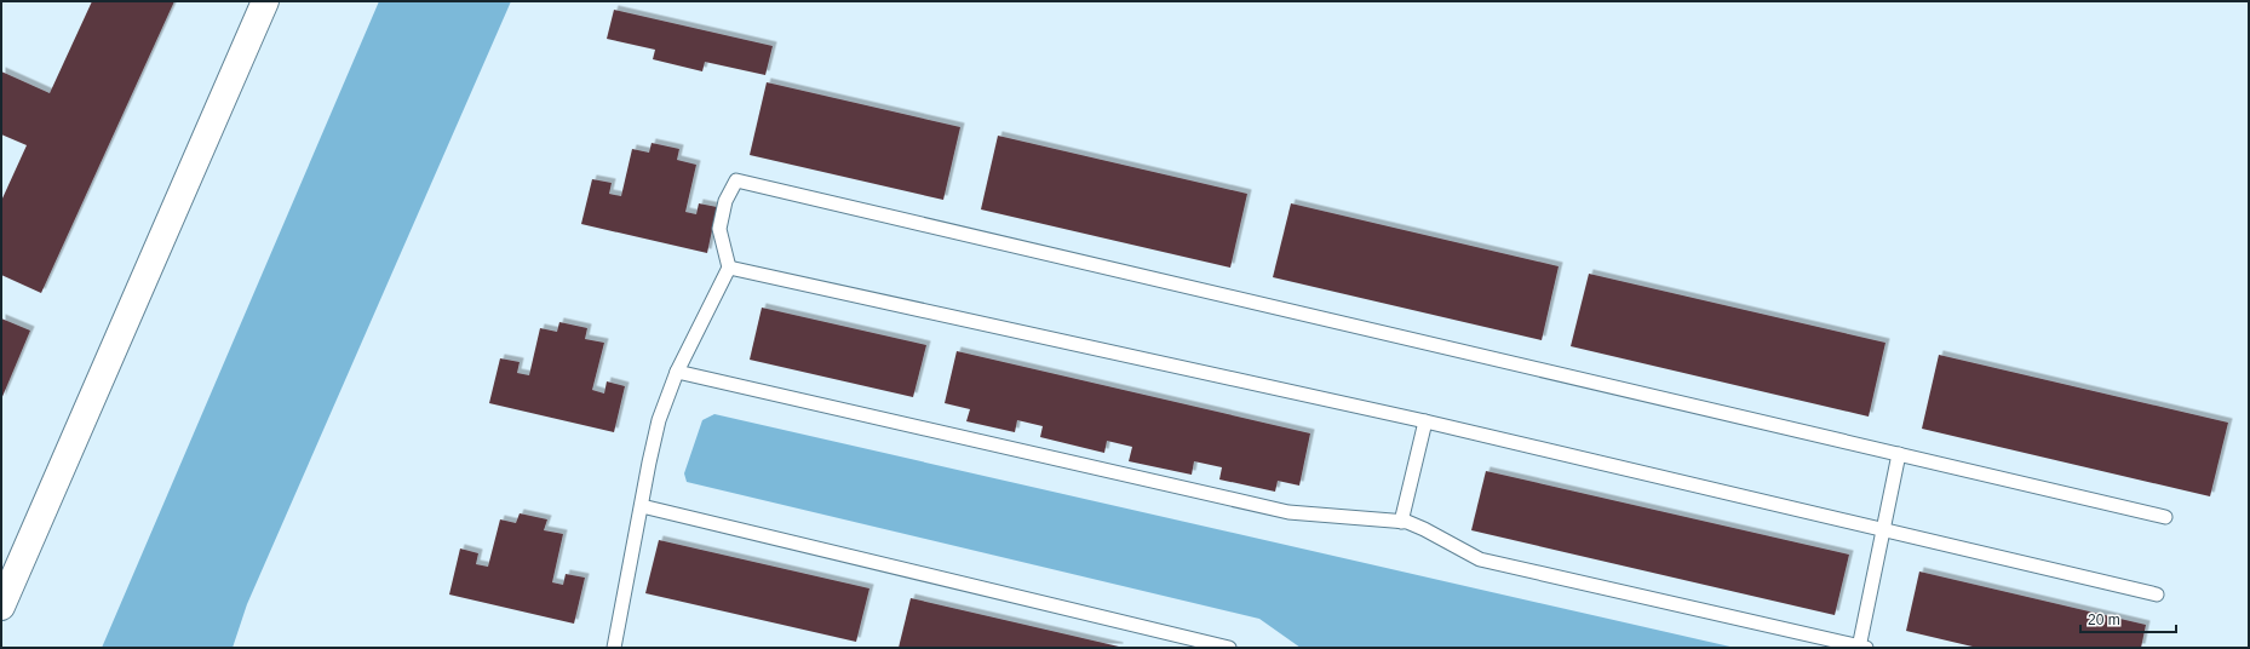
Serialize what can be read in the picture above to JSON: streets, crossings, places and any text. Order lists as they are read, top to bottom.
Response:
{
  "scale_bar": "20 m"
}
